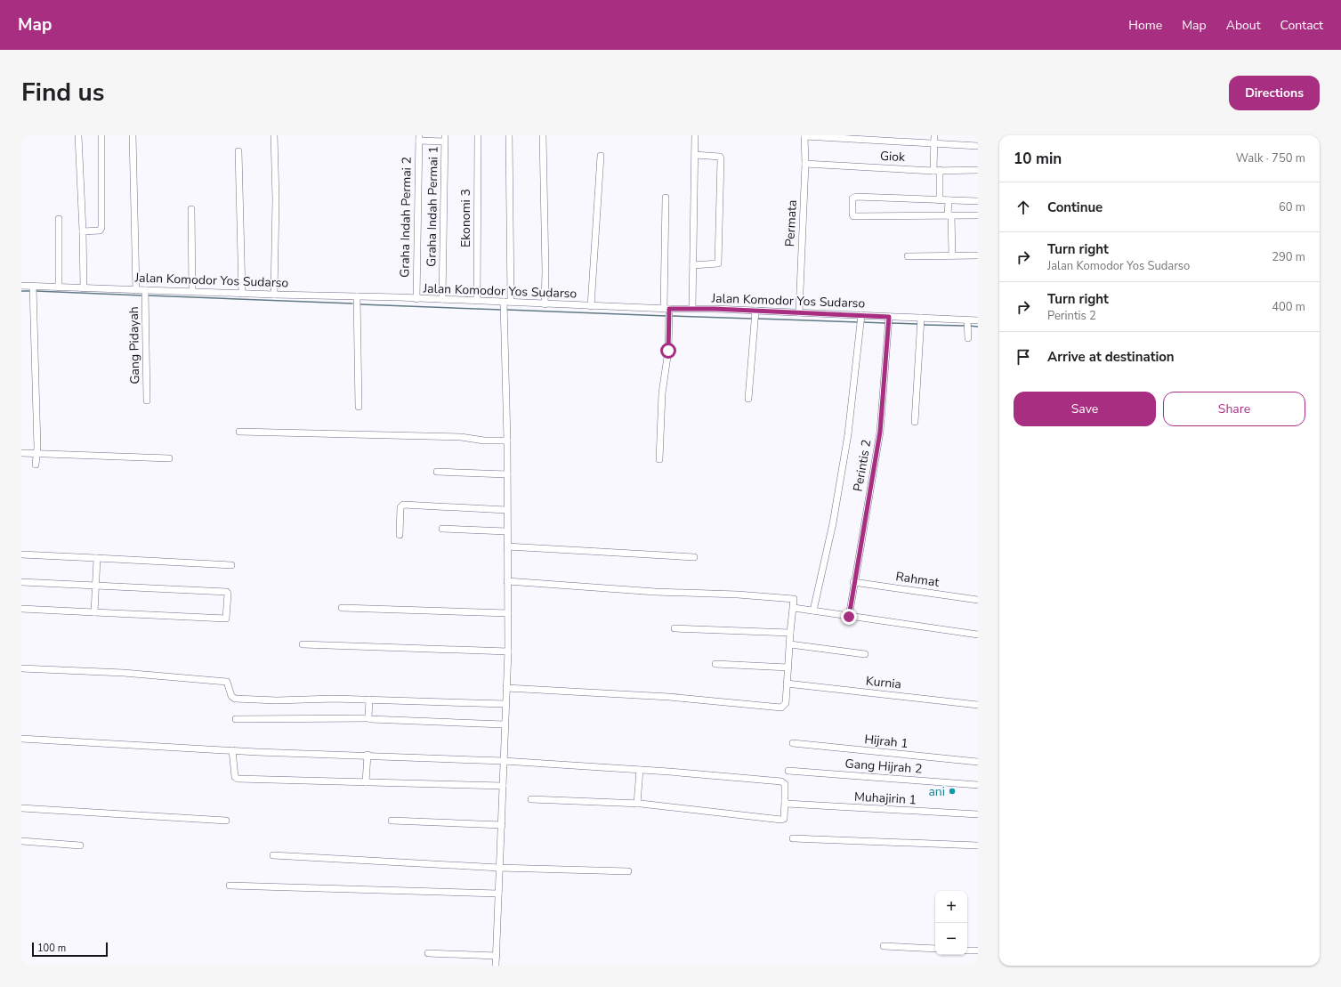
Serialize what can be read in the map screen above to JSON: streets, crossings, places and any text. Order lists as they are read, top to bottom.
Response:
{
  "streets": {
    "street": [
      "Giok",
      "Graha Indah Permai 1",
      "Graha Indah Permai 2",
      "Ekonomi 3",
      "Permata",
      "Jalan Komodor Yos Sudarso",
      "Gang Pidayah",
      "Perintis 2",
      "Rahmat",
      "Kurnia",
      "Hijrah 1",
      "Gang Hijrah 2",
      "Muhajirin 1"
    ]
  },
  "crossings": [
    ["Giok", "Permata"],
    ["Graha Indah Permai 1", "Jalan Komodor Yos Sudarso"],
    ["Graha Indah Permai 2", "Jalan Komodor Yos Sudarso"],
    ["Ekonomi 3", "Jalan Komodor Yos Sudarso"],
    ["Permata", "Jalan Komodor Yos Sudarso"],
    ["Jalan Komodor Yos Sudarso", "Gang Pidayah"],
    ["Jalan Komodor Yos Sudarso", "Perintis 2"],
    ["Perintis 2", "Rahmat"]
  ],
  "places": ["ani"],
  "scale_bar": "100 m",
  "page": {
    "header": "Map",
    "nav": [
      "Home",
      "Map",
      "About",
      "Contact"
    ],
    "title": "Find us",
    "buttons": [
      "Directions",
      ["Save", "Share"]
    ],
    "heading": ["10 min", "Walk · 750 m"],
    "list": [
      ["Continue", "60 m"],
      ["Turn right", "Jalan Komodor Yos Sudarso", "290 m"],
      ["Turn right", "Perintis 2", "400 m"],
      "Arrive at destination"
    ],
    "map_buttons": ["+", "−"],
    "scale": "100 m"
  }
}
